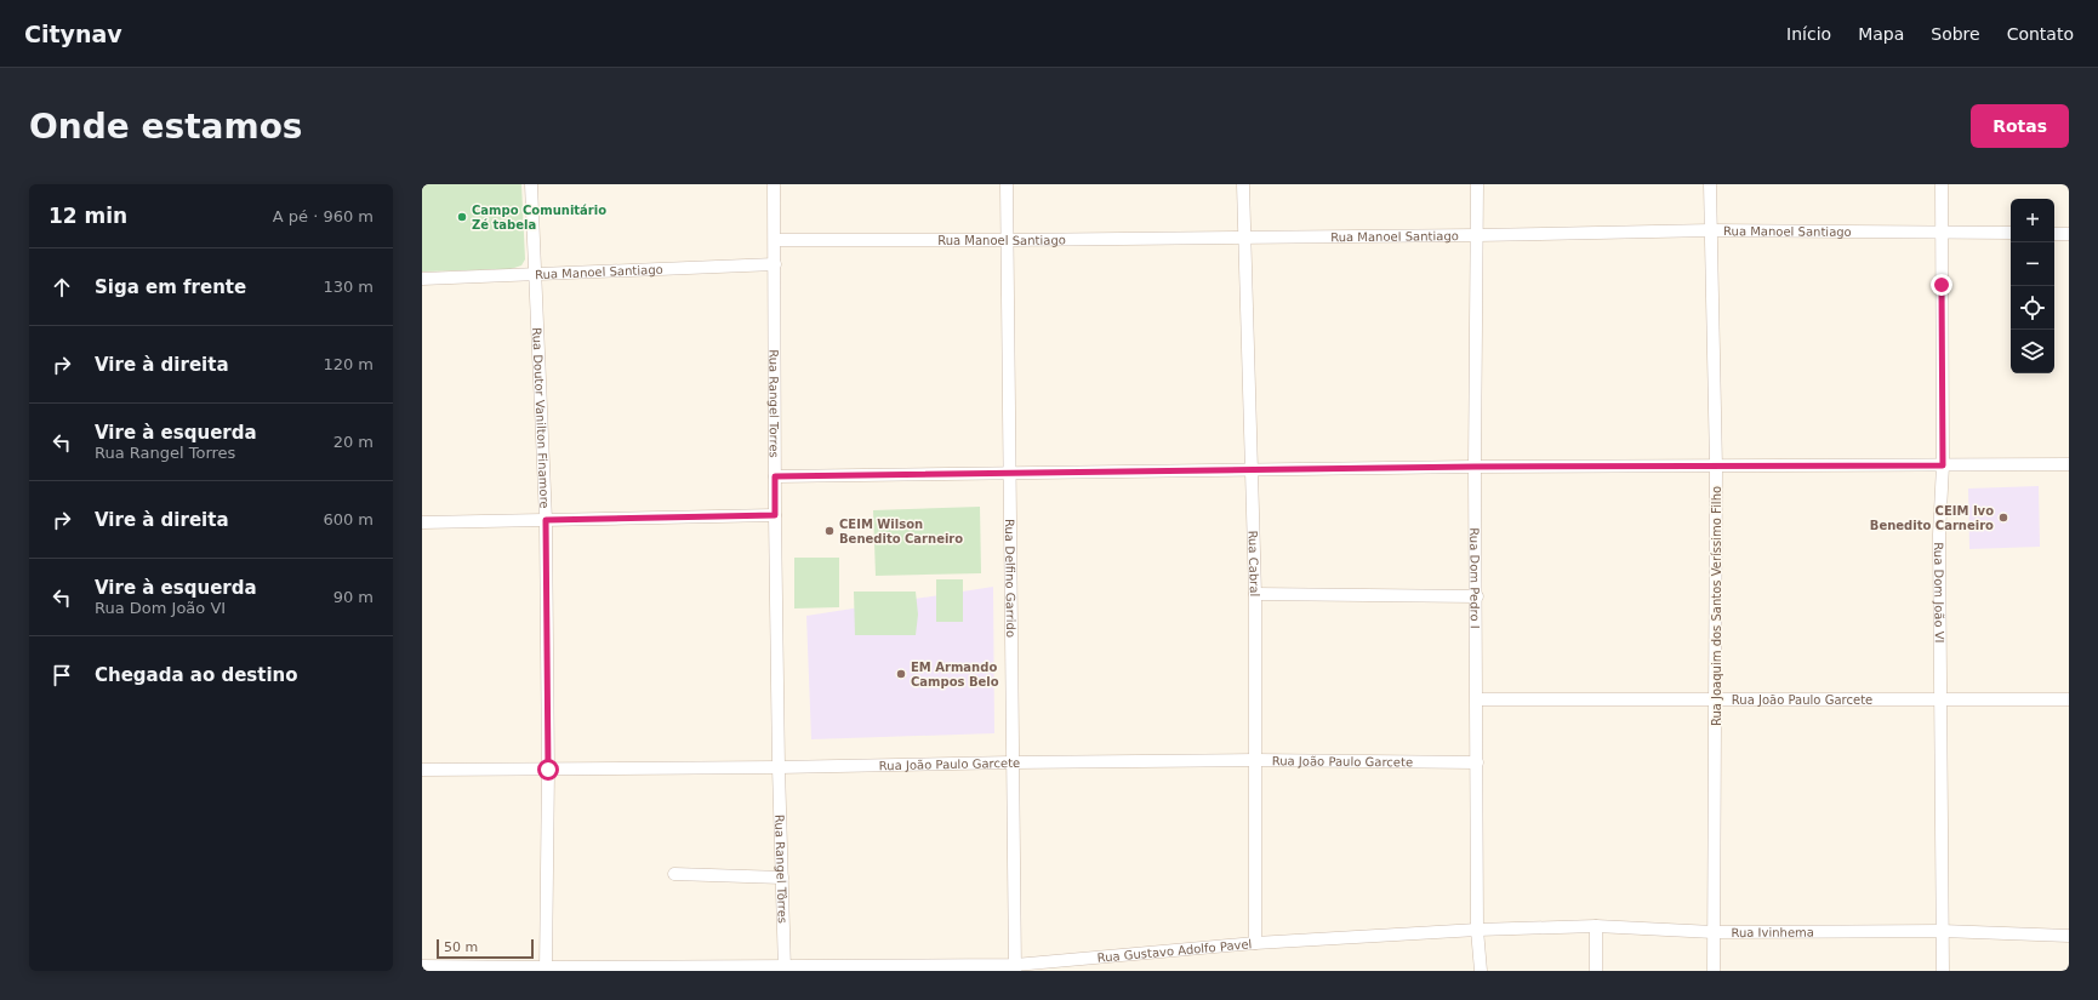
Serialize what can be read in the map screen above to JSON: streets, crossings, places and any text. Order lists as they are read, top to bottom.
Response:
{
  "streets": {
    "street": [
      "Rua Manoel Santiago",
      "Rua Rangel Torres",
      "Rua Doutor Vanilton Finamore",
      "Rua Cabral",
      "Rua Delfino Garrido",
      "Rua Dom Pedro I",
      "Rua Dom João VI",
      "Rua Joaquim dos Santos Veríssimo Filho",
      "Rua João Paulo Garcete",
      "Rua Rangel Tôrres",
      "Rua Ivinhema",
      "Rua Gustavo Adolfo Pavel"
    ]
  },
  "crossings": [
    ["Rua Manoel Santiago", "Rua Rangel Torres"],
    ["Rua Manoel Santiago", "Rua Doutor Vanilton Finamore"],
    ["Rua Manoel Santiago", "Rua Cabral"],
    ["Rua Manoel Santiago", "Rua Delfino Garrido"],
    ["Rua Manoel Santiago", "Rua Dom Pedro I"],
    ["Rua Manoel Santiago", "Rua Dom João VI"],
    ["Rua Manoel Santiago", "Rua Joaquim dos Santos Veríssimo Filho"],
    ["Rua Rangel Torres", "Rua João Paulo Garcete"],
    ["Rua Rangel Torres", "Rua Rangel Tôrres"],
    ["Rua Doutor Vanilton Finamore", "Rua João Paulo Garcete"],
    ["Rua Cabral", "Rua João Paulo Garcete"],
    ["Rua Cabral", "Rua Gustavo Adolfo Pavel"],
    ["Rua Delfino Garrido", "Rua João Paulo Garcete"],
    ["Rua Delfino Garrido", "Rua Gustavo Adolfo Pavel"],
    ["Rua Dom Pedro I", "Rua João Paulo Garcete"],
    ["Rua Dom Pedro I", "Rua Ivinhema"],
    ["Rua Dom Pedro I", "Rua Gustavo Adolfo Pavel"],
    ["Rua Dom João VI", "Rua João Paulo Garcete"],
    ["Rua Dom João VI", "Rua Ivinhema"],
    ["Rua Joaquim dos Santos Veríssimo Filho", "Rua João Paulo Garcete"],
    ["Rua Joaquim dos Santos Veríssimo Filho", "Rua Ivinhema"],
    ["Rua João Paulo Garcete", "Rua Rangel Tôrres"],
    ["Rua Rangel Tôrres", "Rua Gustavo Adolfo Pavel"],
    ["Rua Ivinhema", "Rua Gustavo Adolfo Pavel"]
  ],
  "places": [
    "Campo Comunitário Zé tabela",
    "CEIM Ivo Benedito Carneiro",
    "CEIM Wilson Benedito Carneiro",
    "EM Armando Campos Belo"
  ],
  "scale_bar": "50 m",
  "page": {
    "header": "Citynav",
    "nav": [
      "Início",
      "Mapa",
      "Sobre",
      "Contato"
    ],
    "buttons": "Rotas",
    "title": "Onde estamos",
    "heading": ["12 min", "A pé · 960 m"],
    "map_buttons": ["+", "−"],
    "list": [
      ["Siga em frente", "130 m"],
      ["Vire à direita", "120 m"],
      ["Vire à esquerda", "Rua Rangel Torres", "20 m"],
      ["Vire à direita", "600 m"],
      ["Vire à esquerda", "Rua Dom João VI", "90 m"],
      "Chegada ao destino"
    ],
    "scale": "50 m"
  }
}
